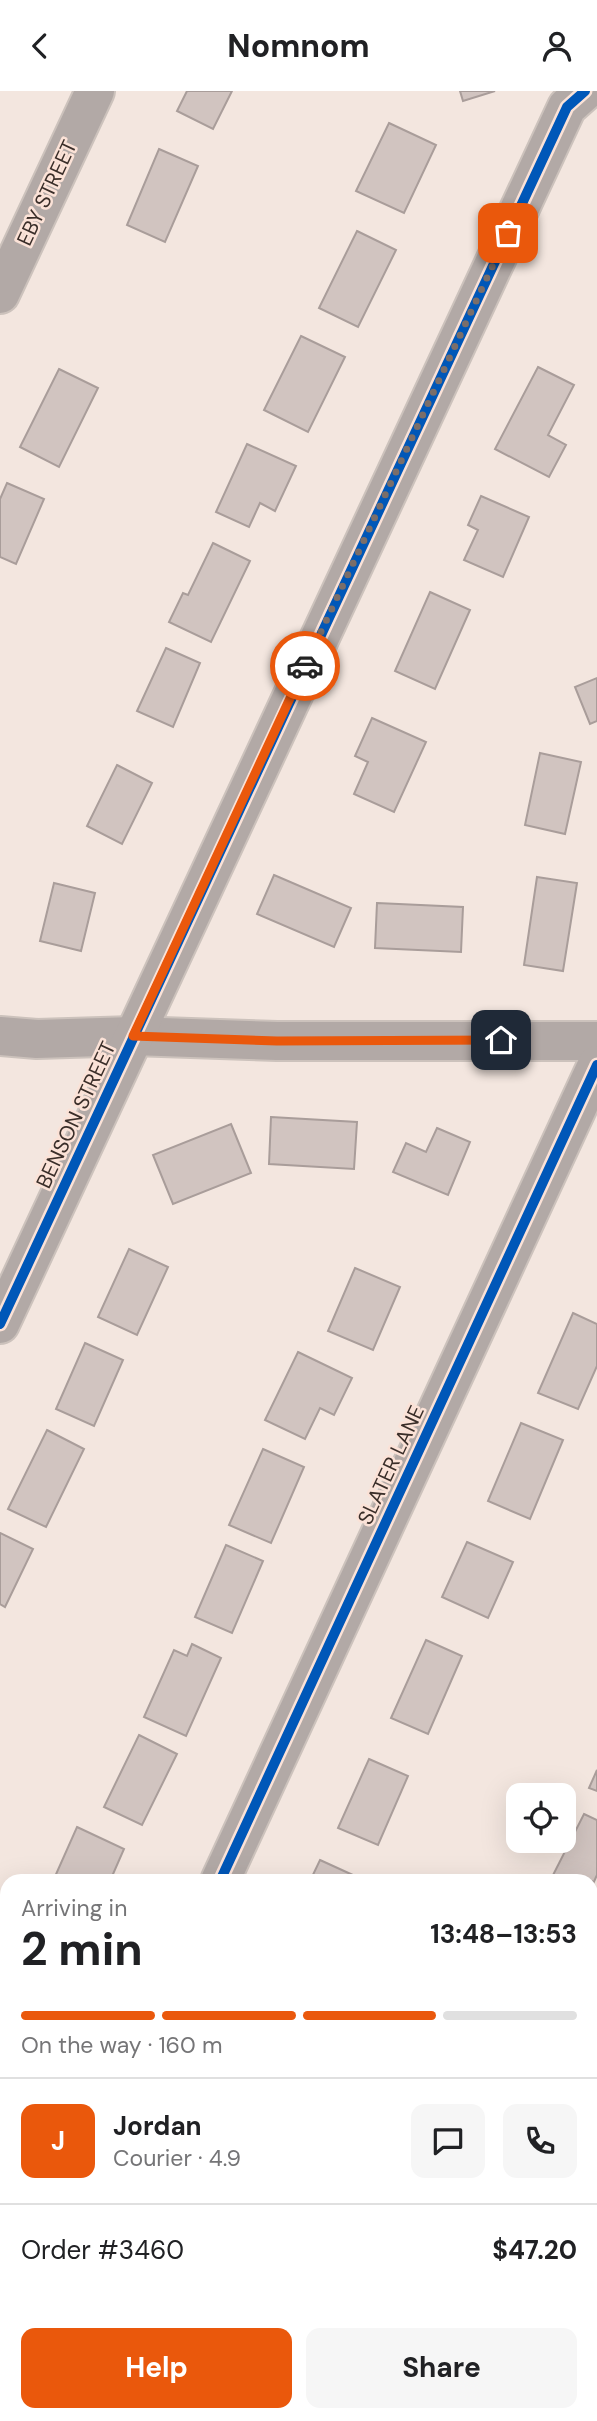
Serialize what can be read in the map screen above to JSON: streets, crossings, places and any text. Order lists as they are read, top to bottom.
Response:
{
  "streets": {
    "street": ["EBY STREET", "BENSON STREET", "SLATER LANE"]
  },
  "page": {
    "header": "Nomnom",
    "heading": ["2 min", "Arriving in", "13:48–13:53"],
    "panel": [
      "Jordan",
      "Courier · 4.9",
      "Order #3460",
      "$47.20"
    ],
    "bar": "On the way · 160 m",
    "round": "J",
    "buttons": ["Help", "Share"]
  }
}
